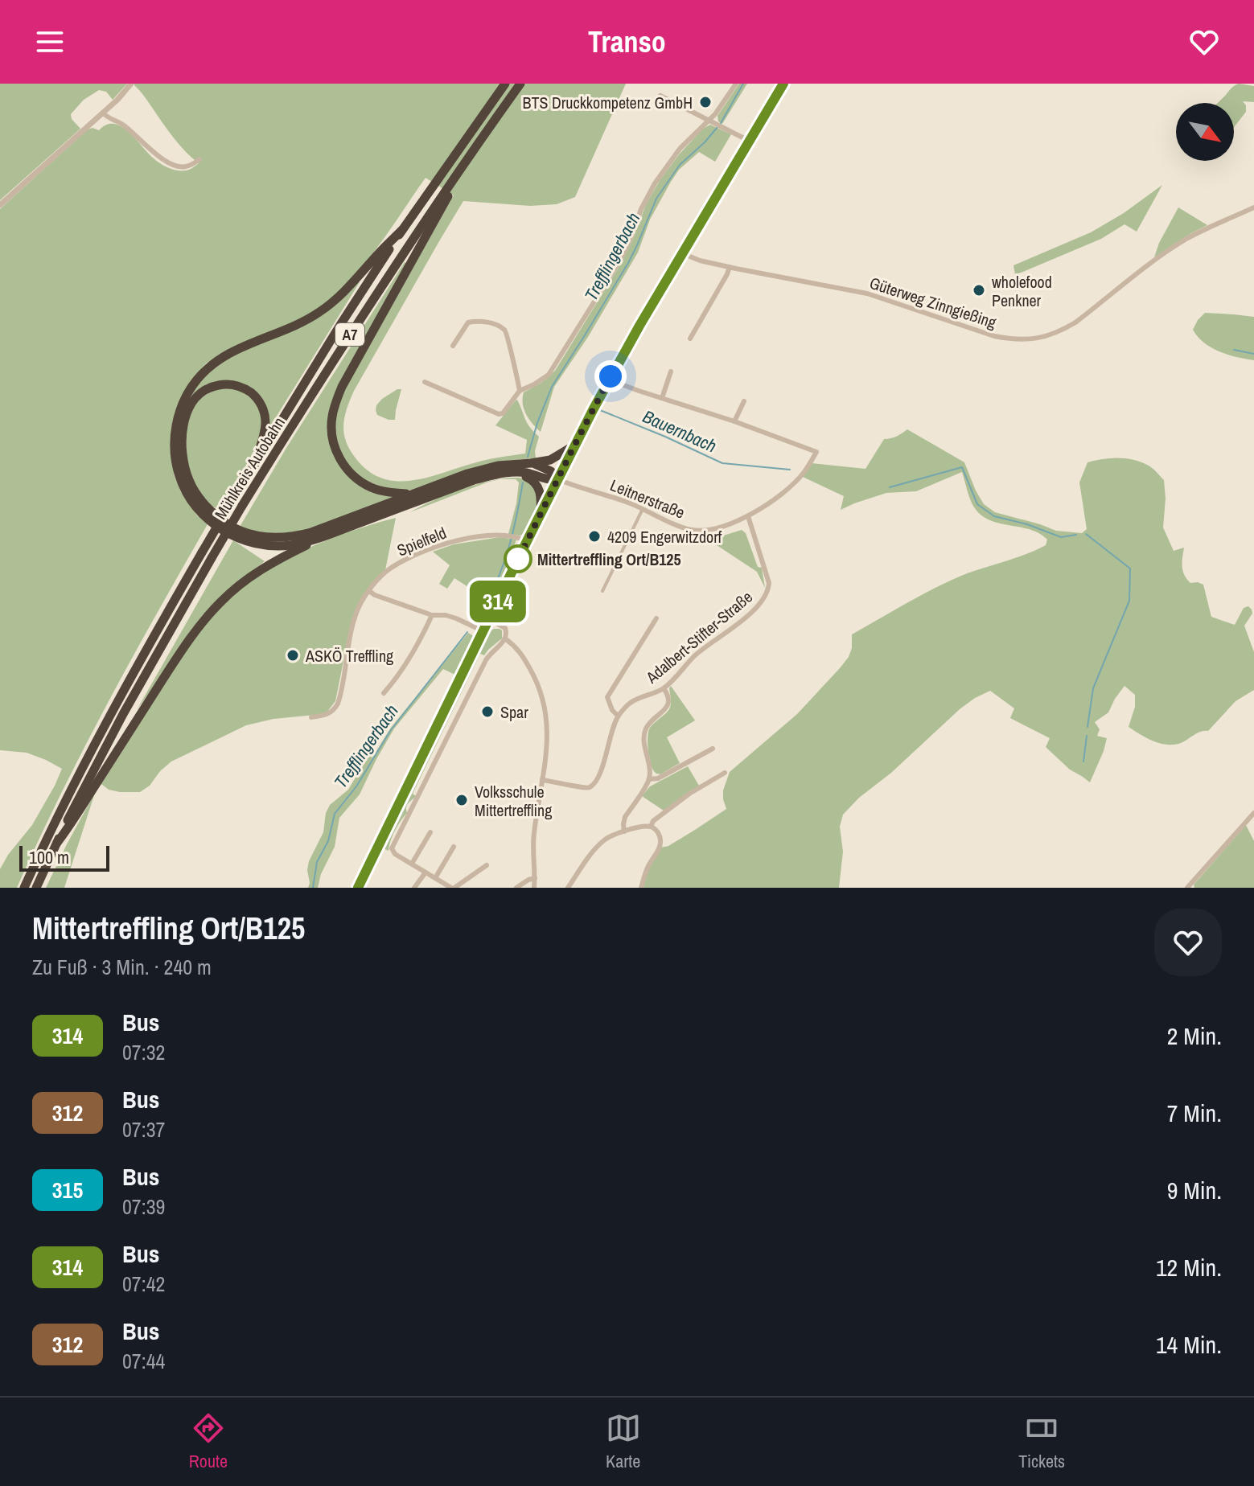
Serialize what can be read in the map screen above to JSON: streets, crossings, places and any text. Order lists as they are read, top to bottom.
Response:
{
  "streets": {
    "highway": ["A7", "Mühlkreis Autobahn"],
    "street": [
      "Güterweg Zinngießing",
      "Leitnerstraße",
      "Spielfeld",
      "Adalbert-Stifter-Straße"
    ]
  },
  "crossings": [
    ["Leitnerstraße", "Adalbert-Stifter-Straße"]
  ],
  "water": ["Trefflingerbach", "Bauernbach"],
  "places": [
    "BTS Druckkompetenz GmbH",
    "wholefood Penkner",
    "4209 Engerwitzdorf",
    "Mittertreffling Ort/B125",
    "ASKÖ Treffling",
    "Spar",
    "Volksschule Mittertreffling"
  ],
  "lines": ["bus line 314"],
  "scale_bar": "100 m",
  "north": "bottom right",
  "page": {
    "header": "Transo",
    "on_map": "314",
    "scale": "100 m",
    "heading": ["Mittertreffling Ort/B125", "Zu Fuß · 3 Min. · 240 m"],
    "list": [
      {
        "mark": "314",
        "name": "Bus",
        "note": "07:32",
        "value": "2 Min."
      },
      {
        "mark": "312",
        "name": "Bus",
        "note": "07:37",
        "value": "7 Min."
      },
      {
        "mark": "315",
        "name": "Bus",
        "note": "07:39",
        "value": "9 Min."
      },
      {
        "mark": "314",
        "name": "Bus",
        "note": "07:42",
        "value": "12 Min."
      },
      {
        "mark": "312",
        "name": "Bus",
        "note": "07:44",
        "value": "14 Min."
      }
    ],
    "tabs": ["Route", "Karte", "Tickets"]
  }
}
